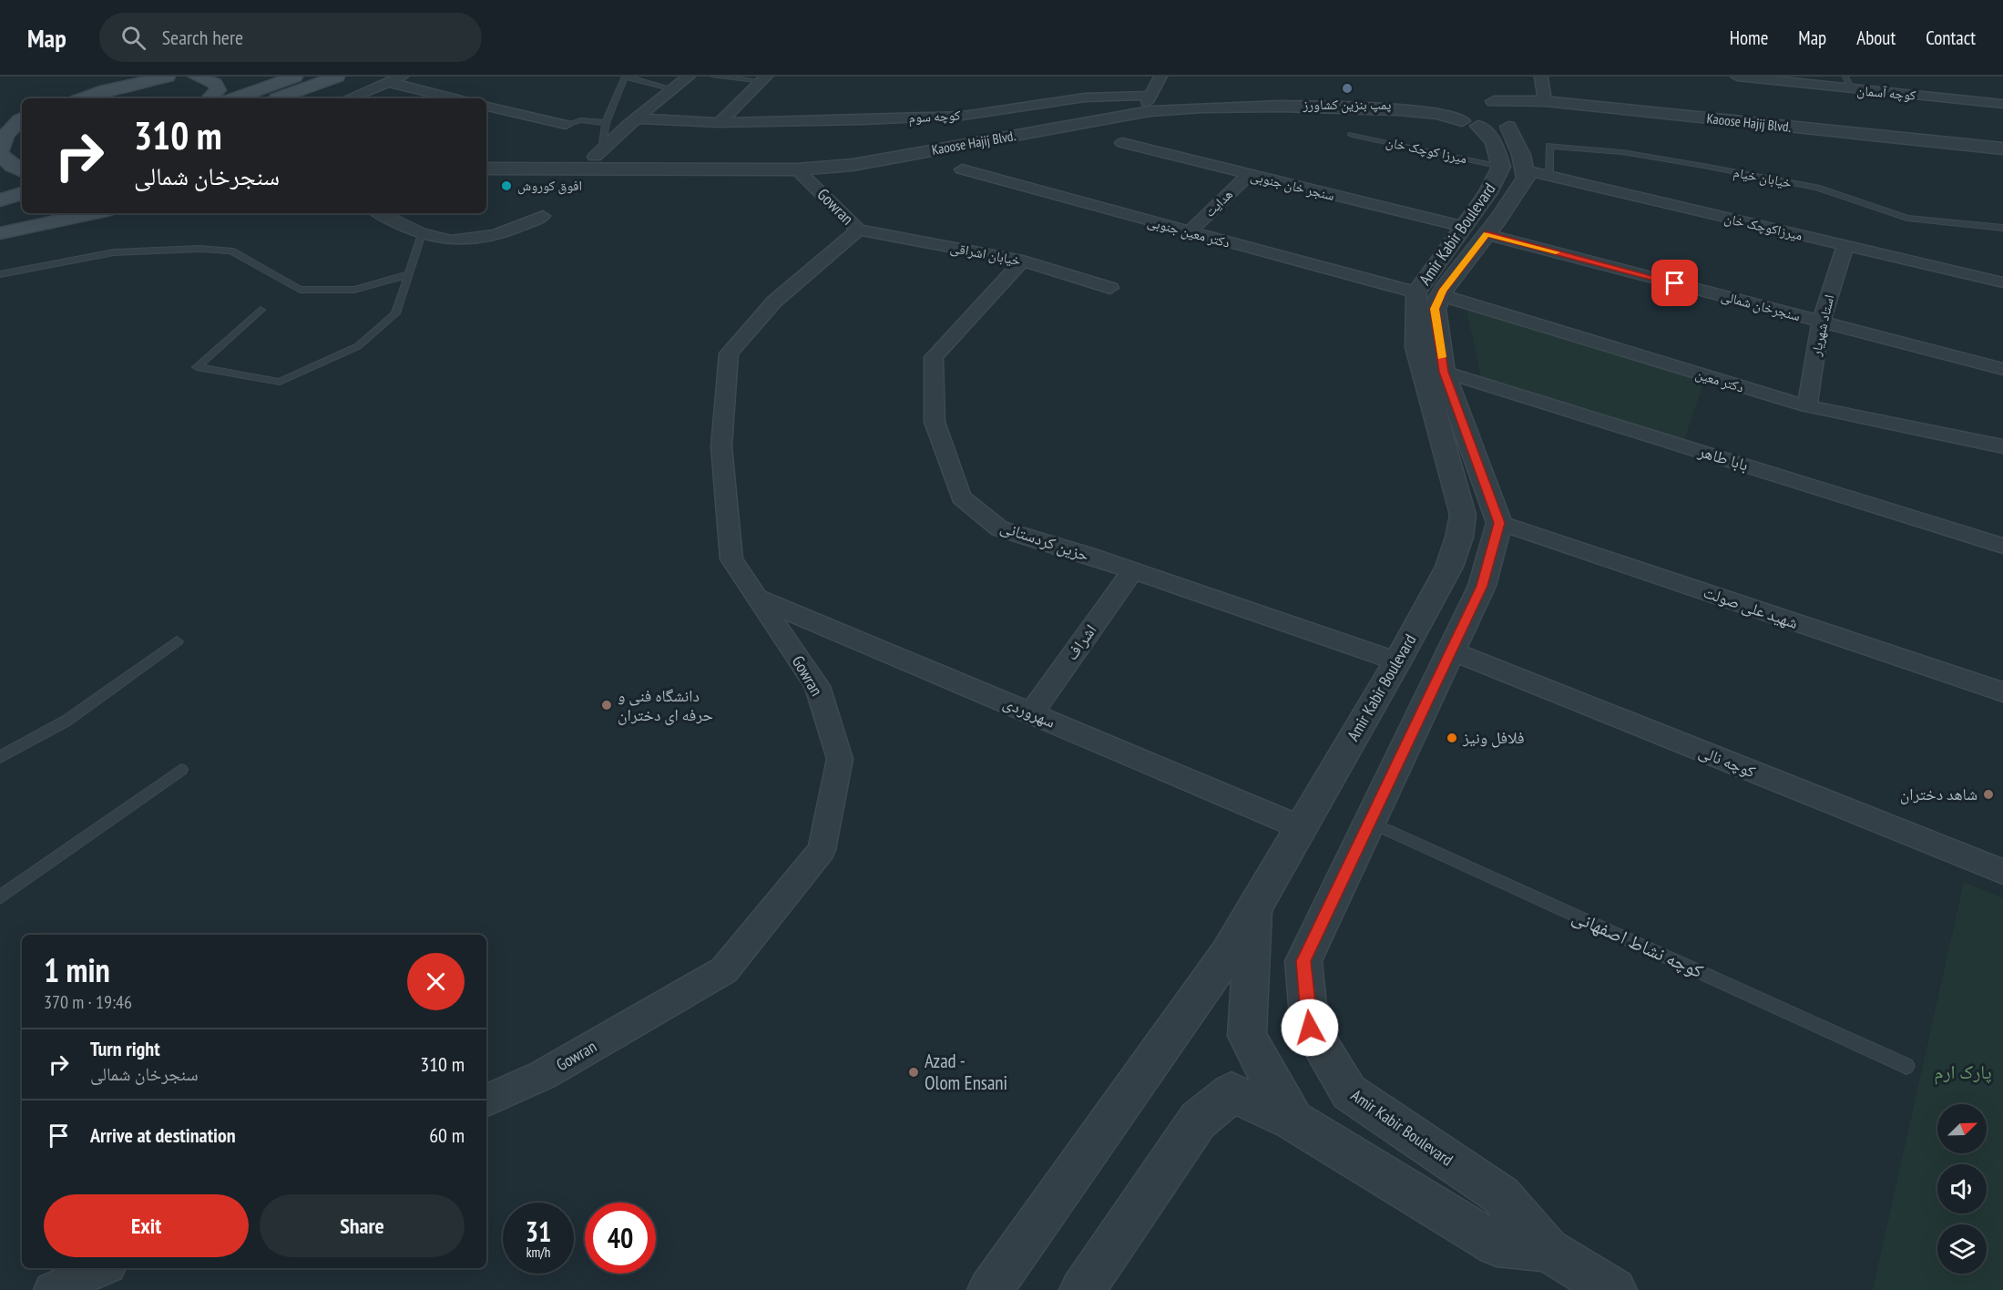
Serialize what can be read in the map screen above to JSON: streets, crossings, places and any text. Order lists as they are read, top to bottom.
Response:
{
  "streets": {
    "street": [
      "کوچه آسمان",
      "کوچه سوم",
      "Kaoose Hajij Blvd.",
      "سنجر خان جنوبی",
      "هدایت",
      "Gowran",
      "میرزاکوچک خان",
      "دکتر معین جنوبی",
      "Amir Kabir Boulevard",
      "خیابان اشراقی",
      "سنجرخان شمالی",
      "استاد شهریار",
      "دکتر معین",
      "بابا طاهر",
      "حزین کردستانی",
      "شهید علی صولت",
      "اشراف",
      "سهروردی",
      "کوچه نالی"
    ],
    "lane": ["میرزا کوچک خان", "خیابان خیام", "کوچه نشاط اصفهانی"]
  },
  "crossings": [
    ["کوچه سوم", "Kaoose Hajij Blvd."],
    ["Kaoose Hajij Blvd.", "Gowran"],
    ["Kaoose Hajij Blvd.", "Amir Kabir Boulevard"],
    ["میرزا کوچک خان", "خیابان خیام"],
    ["میرزا کوچک خان", "میرزاکوچک خان"],
    ["میرزا کوچک خان", "Amir Kabir Boulevard"],
    ["خیابان خیام", "میرزاکوچک خان"],
    ["خیابان خیام", "Amir Kabir Boulevard"],
    ["سنجر خان جنوبی", "هدایت"],
    ["سنجر خان جنوبی", "Amir Kabir Boulevard"],
    ["سنجر خان جنوبی", "سنجرخان شمالی"],
    ["هدایت", "دکتر معین جنوبی"],
    ["Gowran", "خیابان اشراقی"],
    ["Gowran", "سهروردی"],
    ["میرزاکوچک خان", "Amir Kabir Boulevard"],
    ["میرزاکوچک خان", "استاد شهریار"],
    ["دکتر معین جنوبی", "Amir Kabir Boulevard"],
    ["دکتر معین جنوبی", "دکتر معین"],
    ["Amir Kabir Boulevard", "سنجرخان شمالی"],
    ["Amir Kabir Boulevard", "دکتر معین"],
    ["Amir Kabir Boulevard", "بابا طاهر"],
    ["Amir Kabir Boulevard", "حزین کردستانی"],
    ["Amir Kabir Boulevard", "شهید علی صولت"],
    ["Amir Kabir Boulevard", "سهروردی"],
    ["Amir Kabir Boulevard", "کوچه نالی"],
    ["Amir Kabir Boulevard", "کوچه نشاط اصفهانی"],
    ["خیابان اشراقی", "حزین کردستانی"],
    ["سنجرخان شمالی", "استاد شهریار"],
    ["استاد شهریار", "دکتر معین"],
    ["حزین کردستانی", "اشراف"],
    ["اشراف", "سهروردی"]
  ],
  "parks": ["پارک ارم"],
  "places": [
    "پمپ بنزین کشاورز",
    "افوق کوروش",
    "دانشگاه فنی و حرفه ای دختران",
    "فلافل ونیز",
    "شاهد دختران",
    "Azad - Olom Ensani"
  ],
  "north": "top right",
  "page": {
    "header": "Map",
    "search": "Search here",
    "nav": [
      "Home",
      "Map",
      "About",
      "Contact"
    ],
    "turn": ["310 m", "سنجرخان شمالی"],
    "heading": ["1 min", "370 m · 19:46"],
    "list": [
      {
        "name": "Turn right",
        "note": "سنجرخان شمالی",
        "value": "310 m"
      },
      {
        "name": "Arrive at destination",
        "value": "60 m"
      }
    ],
    "buttons": ["Exit", "Share"],
    "speed": "31 km/h",
    "limit": "40"
  }
}
